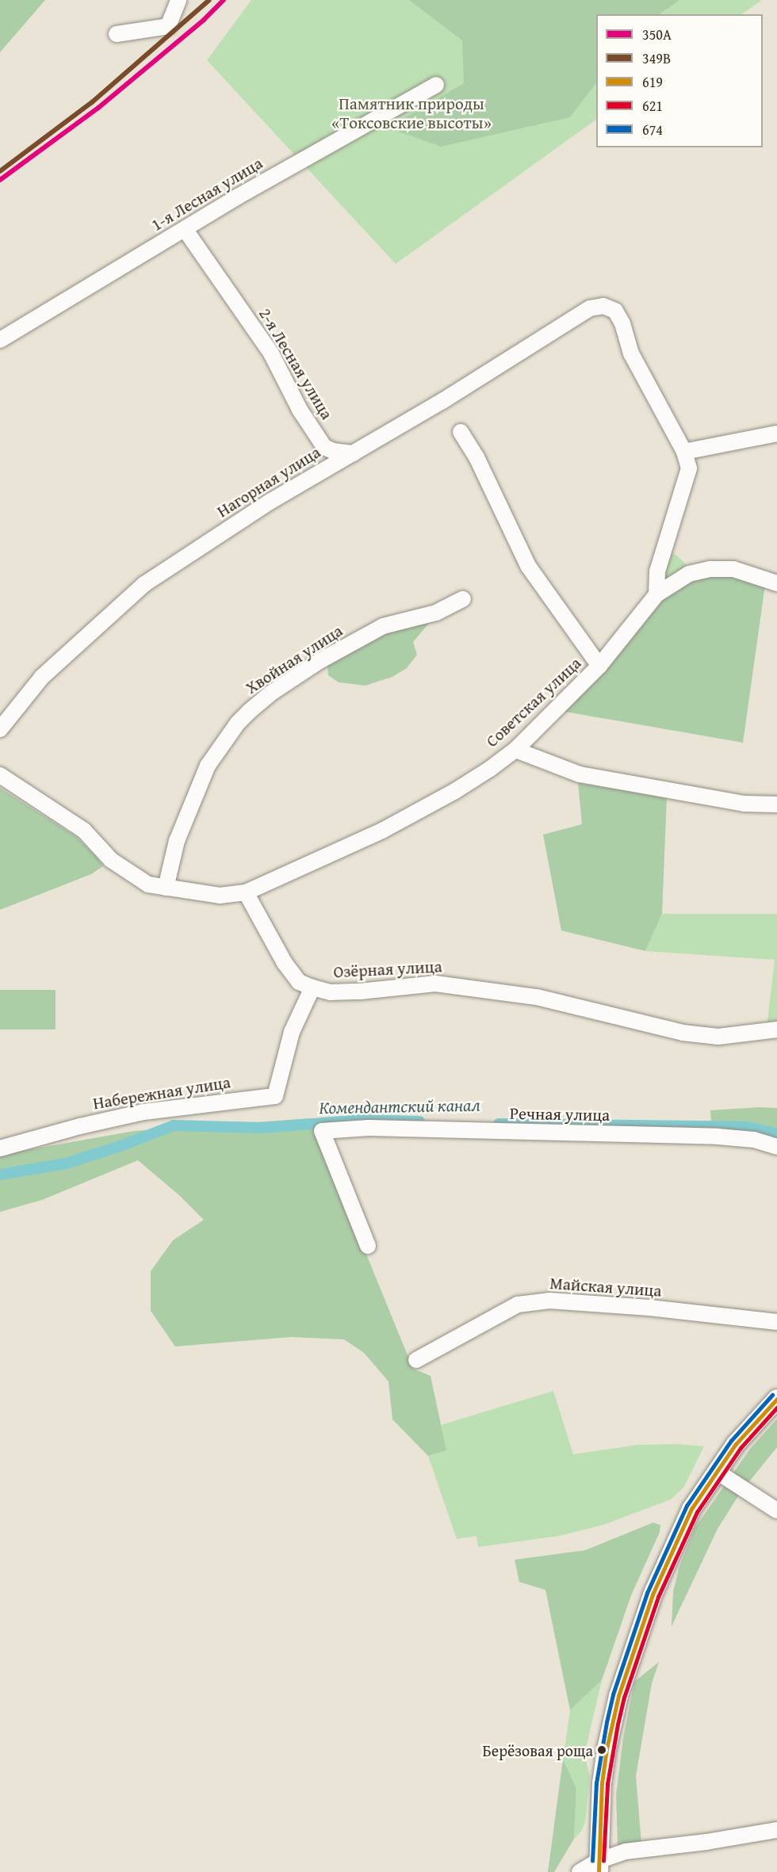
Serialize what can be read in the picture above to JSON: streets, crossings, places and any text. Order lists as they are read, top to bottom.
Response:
{
  "streets": {
    "street": [
      "1-я Лесная улица",
      "2-я Лесная улица",
      "Нагорная улица",
      "Хвойная улица",
      "Советская улица",
      "Озёрная улица",
      "Набережная улица",
      "Речная улица",
      "Майская улица"
    ]
  },
  "crossings": [
    ["1-я Лесная улица", "2-я Лесная улица"],
    ["2-я Лесная улица", "Нагорная улица"],
    ["Советская улица", "Озёрная улица"],
    ["Озёрная улица", "Набережная улица"]
  ],
  "water": ["Комендантский канал"],
  "parks": ["Памятник природы «Токсовские высоты»"],
  "places": ["Берёзовая роща"],
  "lines": [
    "transit line 350А",
    "transit line 349В",
    "transit line 674",
    "transit line 619",
    "transit line 621"
  ],
  "legend": [
    "350А",
    "349В",
    "619",
    "621",
    "674"
  ]
}
